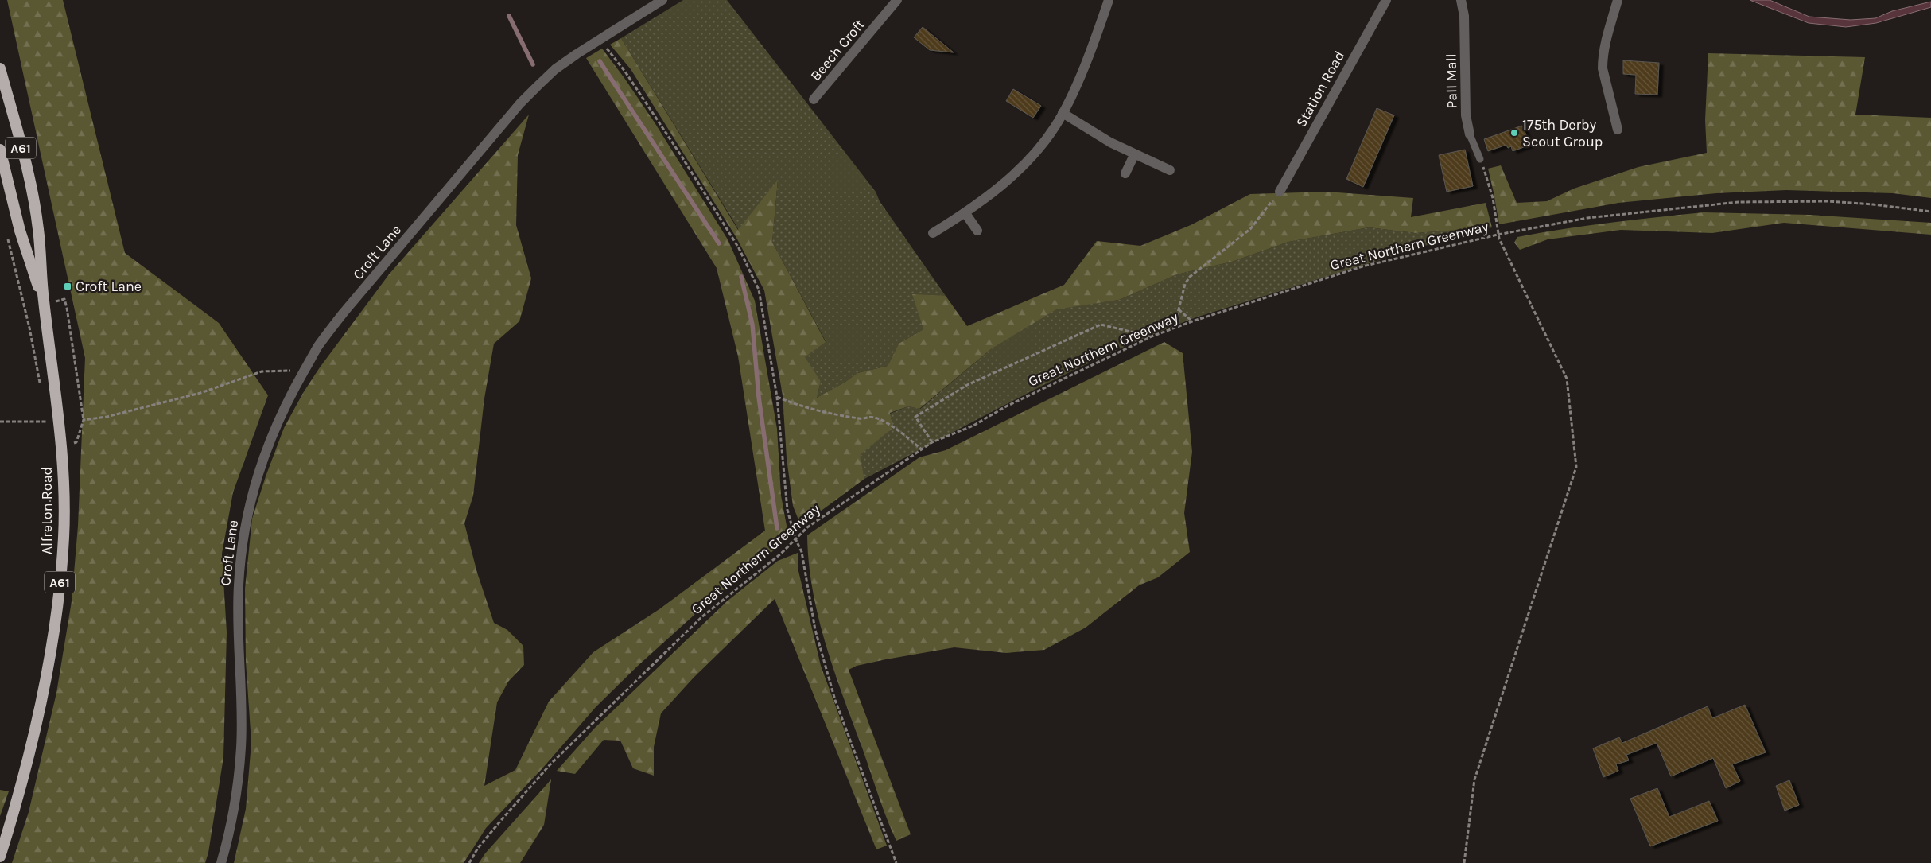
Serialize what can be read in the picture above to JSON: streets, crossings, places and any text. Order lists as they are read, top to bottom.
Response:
{
  "streets": {
    "highway": ["A61", "Alfreton Road"],
    "street": [
      "Beech Croft",
      "Pall Mall",
      "Station Road",
      "Croft Lane"
    ],
    "path": ["Great Northern Greenway"]
  },
  "places": {
    "other": ["175th Derby Scout Group"],
    "transit": ["Croft Lane"]
  }
}
